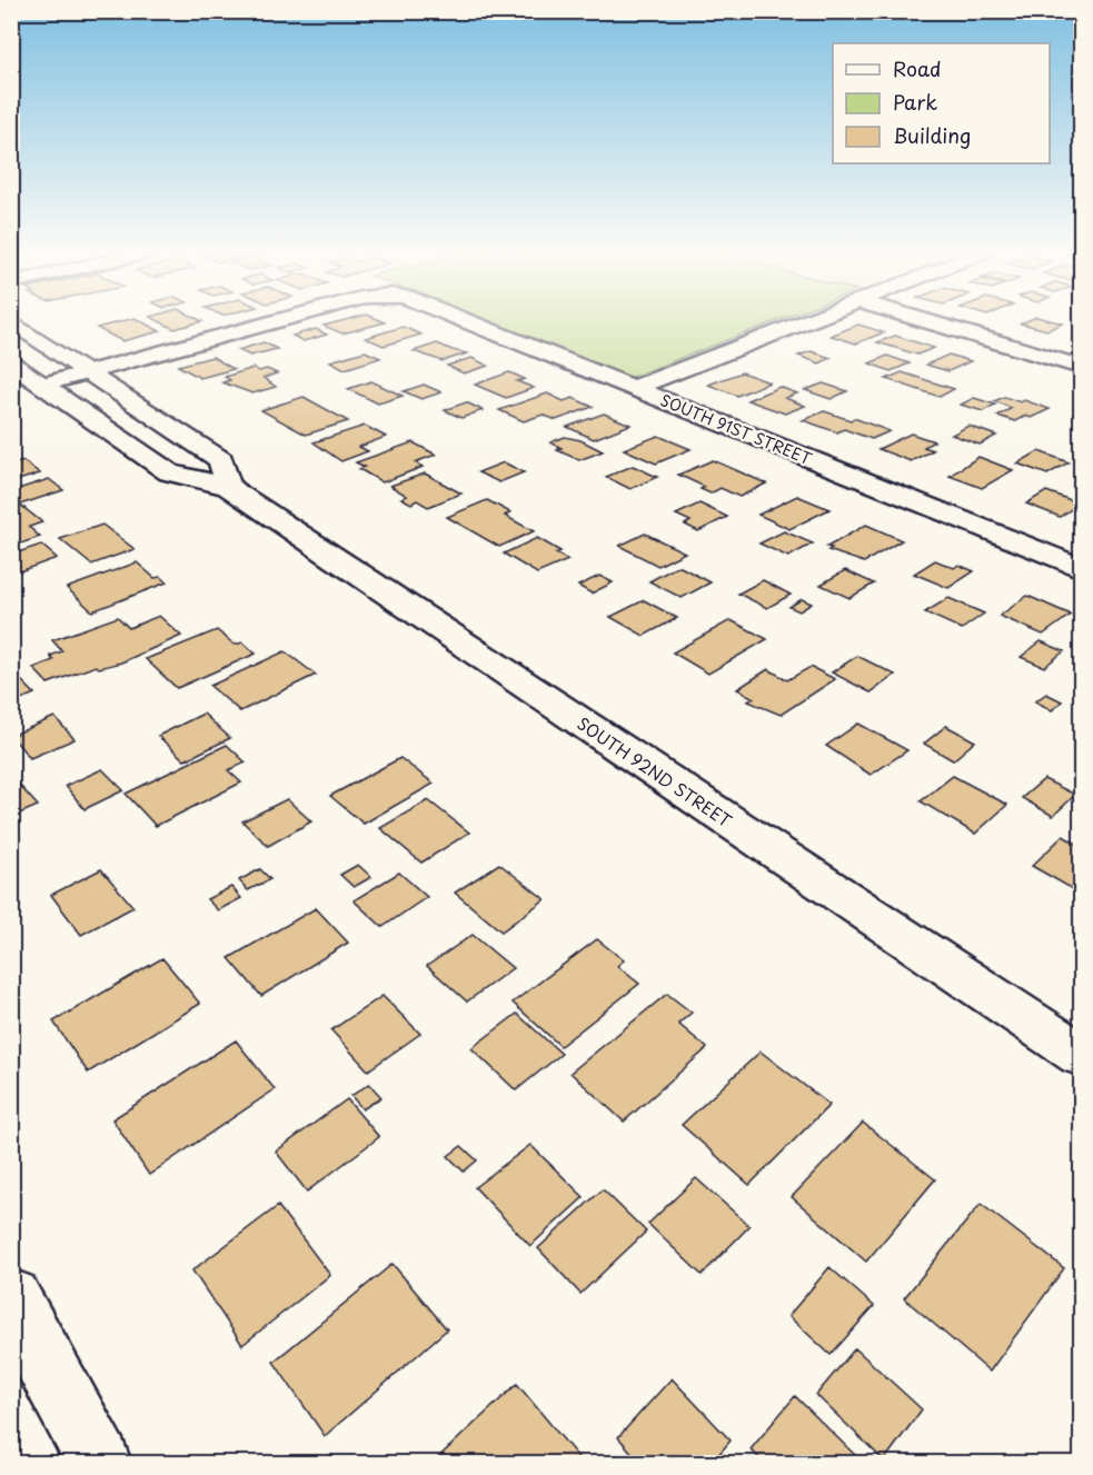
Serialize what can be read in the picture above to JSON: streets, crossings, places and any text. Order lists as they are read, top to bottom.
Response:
{
  "streets": {
    "street": ["SOUTH 91ST STREET", "SOUTH 92ND STREET"]
  },
  "legend": ["Road", "Park", "Building"]
}
